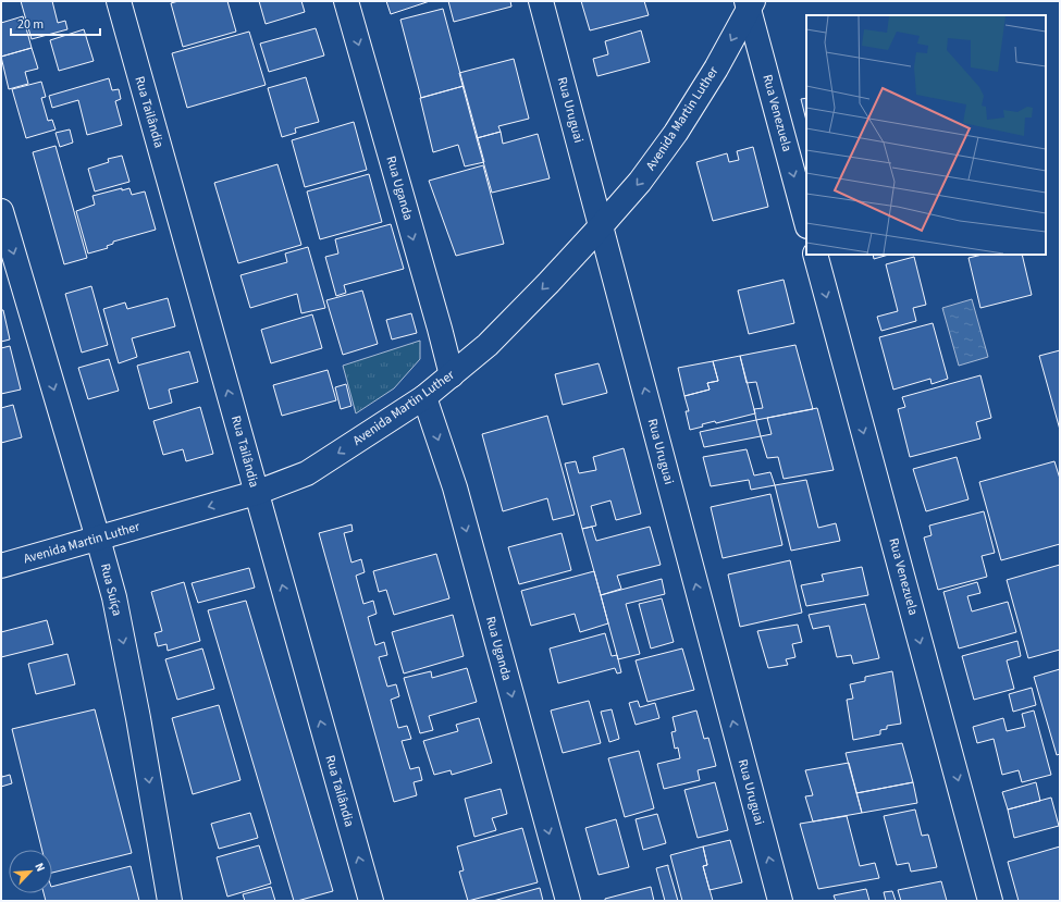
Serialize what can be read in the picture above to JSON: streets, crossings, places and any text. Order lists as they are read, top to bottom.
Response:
{
  "streets": {
    "street": [
      "Rua Uruguai",
      "Rua Tailândia",
      "Rua Venezuela",
      "Avenida Martin Luther",
      "Rua Uganda",
      "Rua Suíça"
    ]
  },
  "crossings": [
    ["Rua Uruguai", "Avenida Martin Luther"],
    ["Rua Tailândia", "Avenida Martin Luther"],
    ["Rua Venezuela", "Avenida Martin Luther"],
    ["Avenida Martin Luther", "Rua Uganda"],
    ["Avenida Martin Luther", "Rua Suíça"]
  ],
  "one_way": [
    "Rua Uruguai",
    "Rua Tailândia",
    "Rua Venezuela",
    "Avenida Martin Luther",
    "Rua Uganda",
    "Rua Suíça"
  ],
  "scale_bar": "20 m",
  "north": "top right"
}
